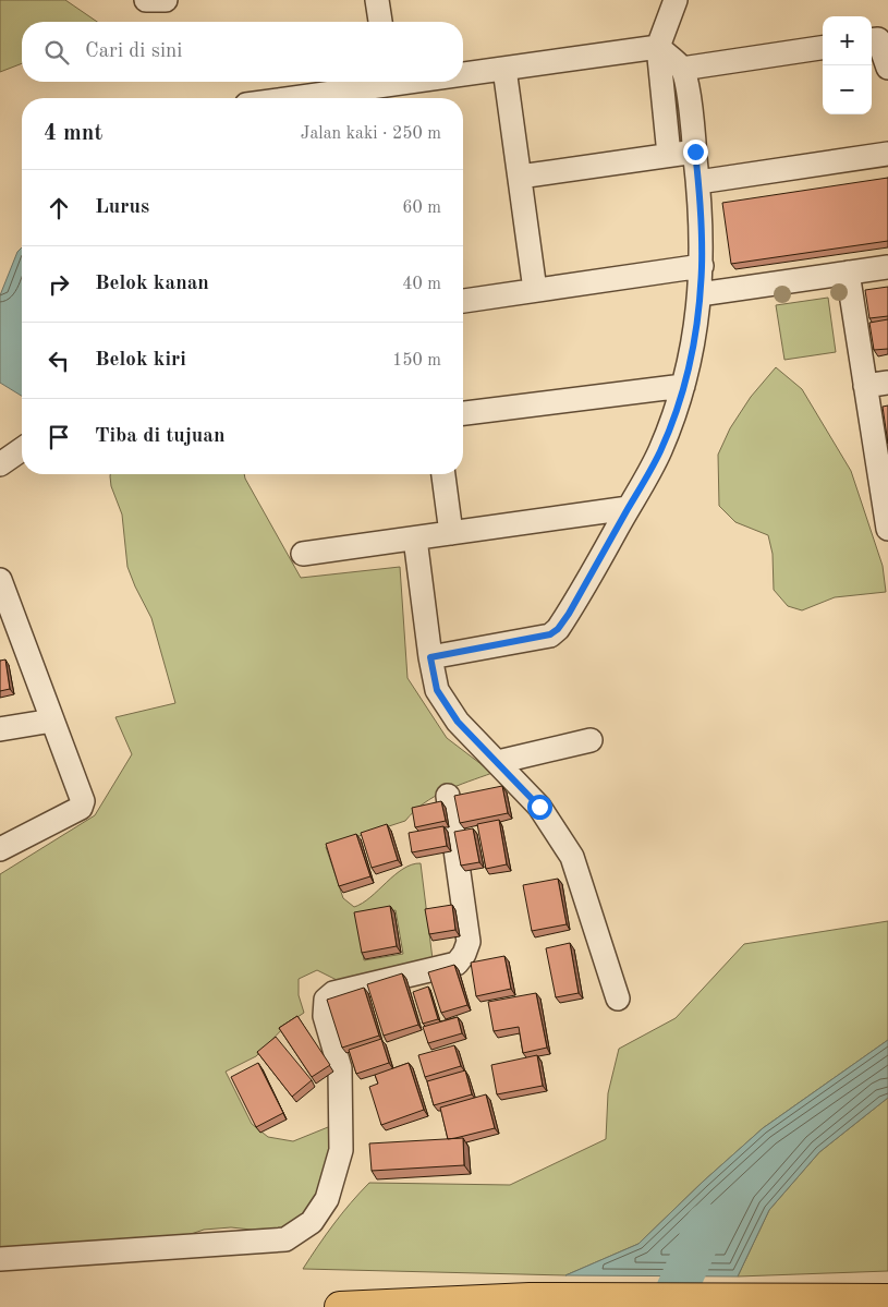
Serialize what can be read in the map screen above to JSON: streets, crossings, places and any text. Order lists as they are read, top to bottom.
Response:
{
  "page": {
    "map_buttons": ["+", "−"],
    "search": "Cari di sini",
    "heading": ["4 mnt", "Jalan kaki · 250 m"],
    "list": [
      ["Lurus", "60 m"],
      ["Belok kanan", "40 m"],
      ["Belok kiri", "150 m"],
      "Tiba di tujuan"
    ]
  }
}
